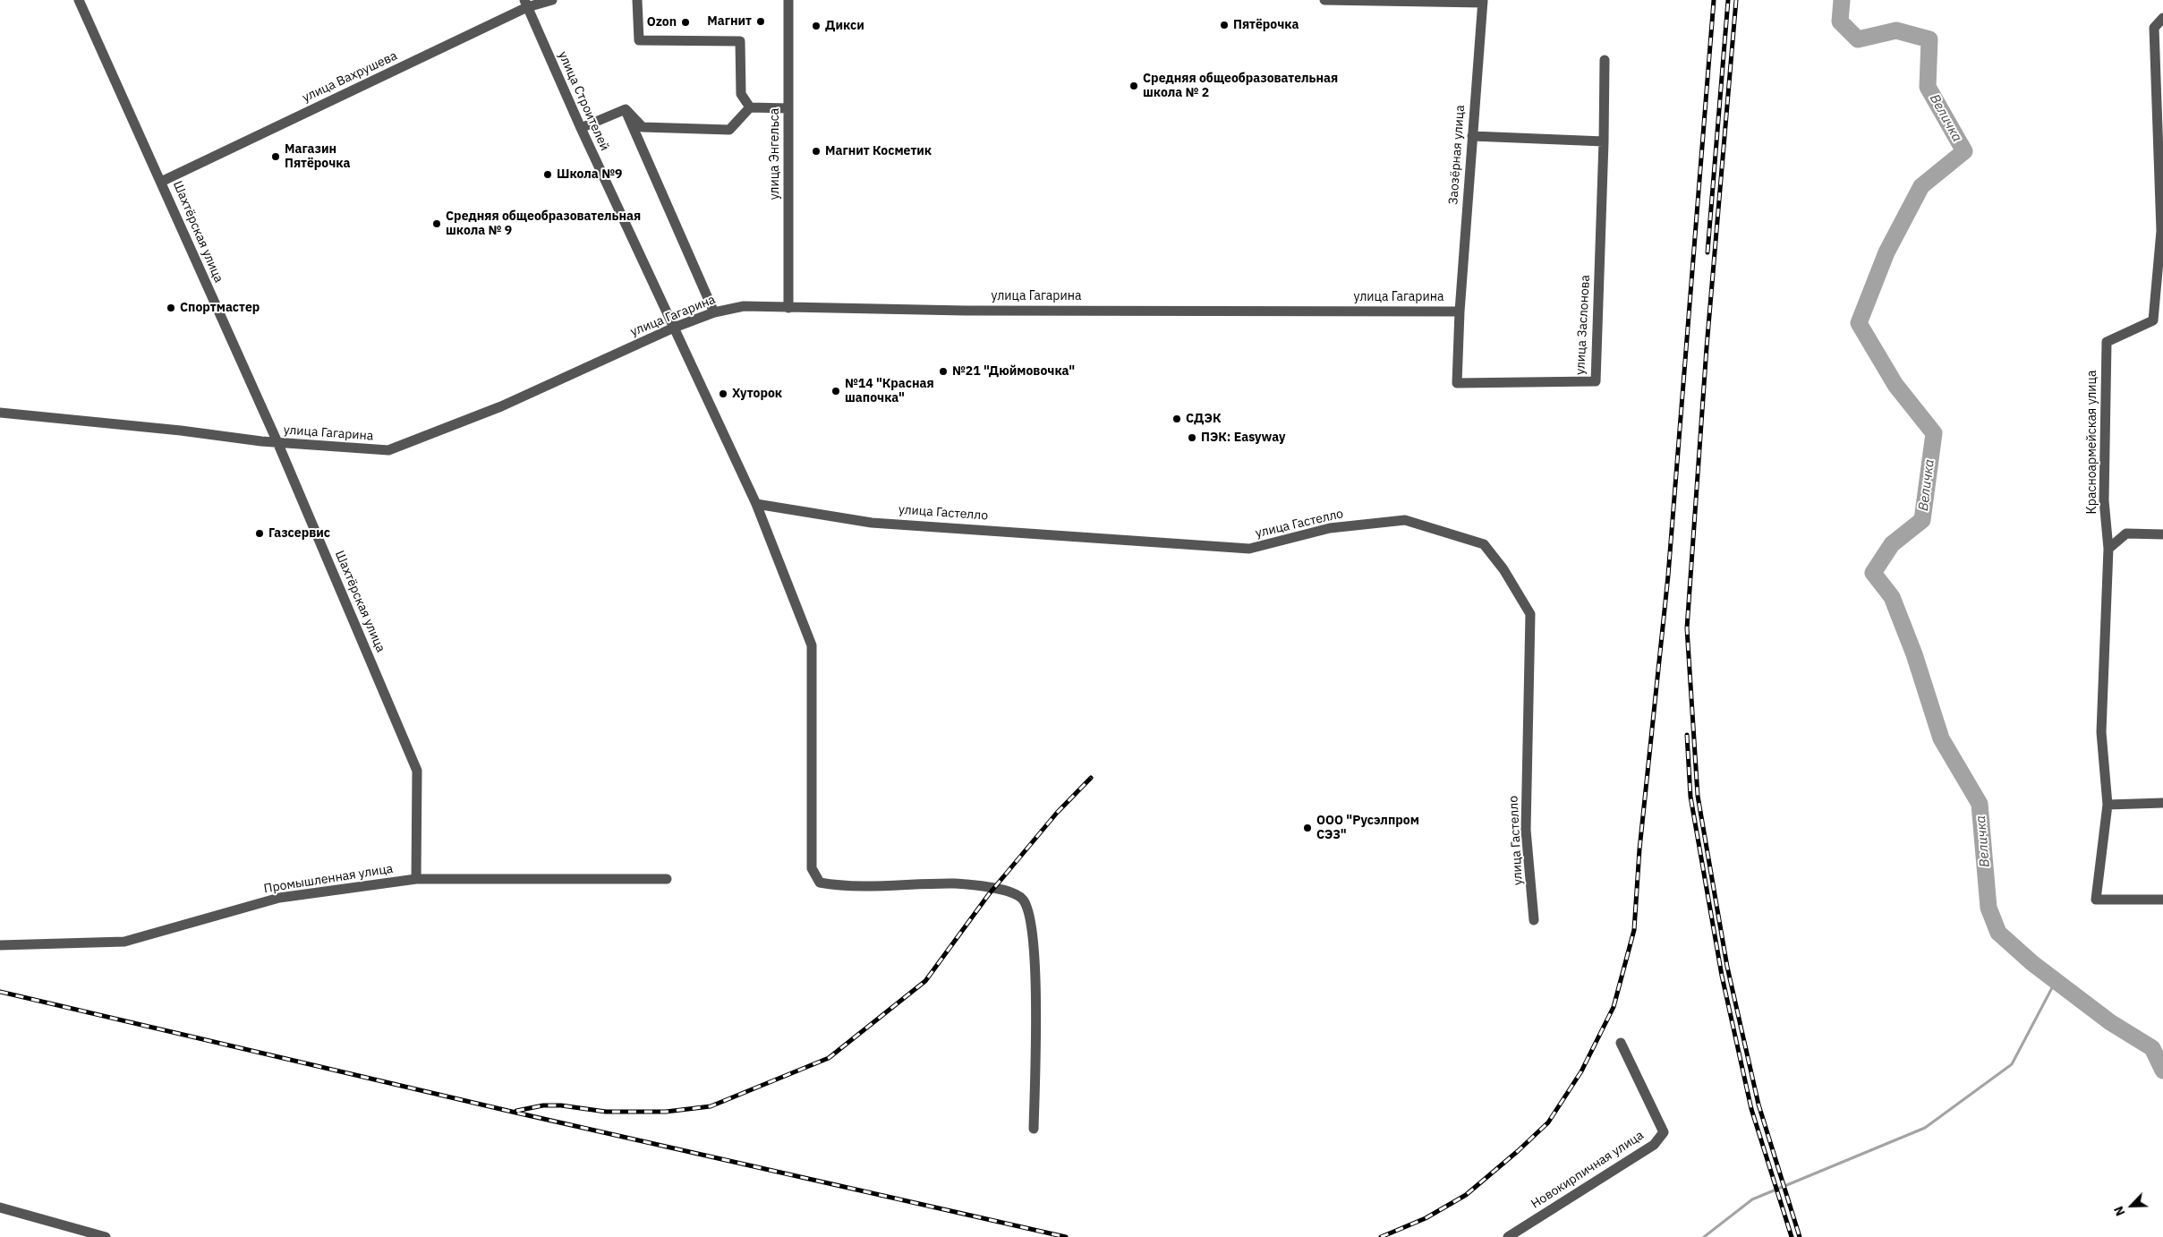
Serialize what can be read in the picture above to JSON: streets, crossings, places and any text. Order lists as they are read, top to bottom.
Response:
{
  "streets": {
    "street": [
      "улица Вахрушева",
      "улица Строителей",
      "улица Энгельса",
      "Заозёрная улица",
      "Шахтёрская улица",
      "улица Гагарина",
      "улица Заслонова",
      "Красноармейская улица",
      "улица Гастелло",
      "Промышленная улица",
      "Новокирпичная улица"
    ]
  },
  "crossings": [
    ["улица Вахрушева", "улица Строителей"],
    ["улица Вахрушева", "Шахтёрская улица"],
    ["улица Строителей", "улица Гагарина"],
    ["улица Строителей", "улица Гастелло"],
    ["улица Энгельса", "улица Гагарина"],
    ["Заозёрная улица", "улица Гагарина"],
    ["Заозёрная улица", "улица Заслонова"],
    ["Шахтёрская улица", "улица Гагарина"],
    ["Шахтёрская улица", "Промышленная улица"],
    ["улица Гагарина", "улица Заслонова"]
  ],
  "water": ["Величка"],
  "places": [
    "Магнит",
    "Ozon",
    "Пятёрочка",
    "Дикси",
    "Средняя общеобразовательная школа № 2",
    "Магнит Косметик",
    "Магазин Пятёрочка",
    "Школа №9",
    "Средняя общеобразовательная школа № 9",
    "Спортмастер",
    "№21 \"Дюймовочка\"",
    "№14 \"Красная шапочка\"",
    "Хуторок",
    "СДЭК",
    "ПЭК: Easyway",
    "Газсервис",
    "ООО \"Русэлпром СЭЗ\""
  ],
  "north": "bottom left"
}
